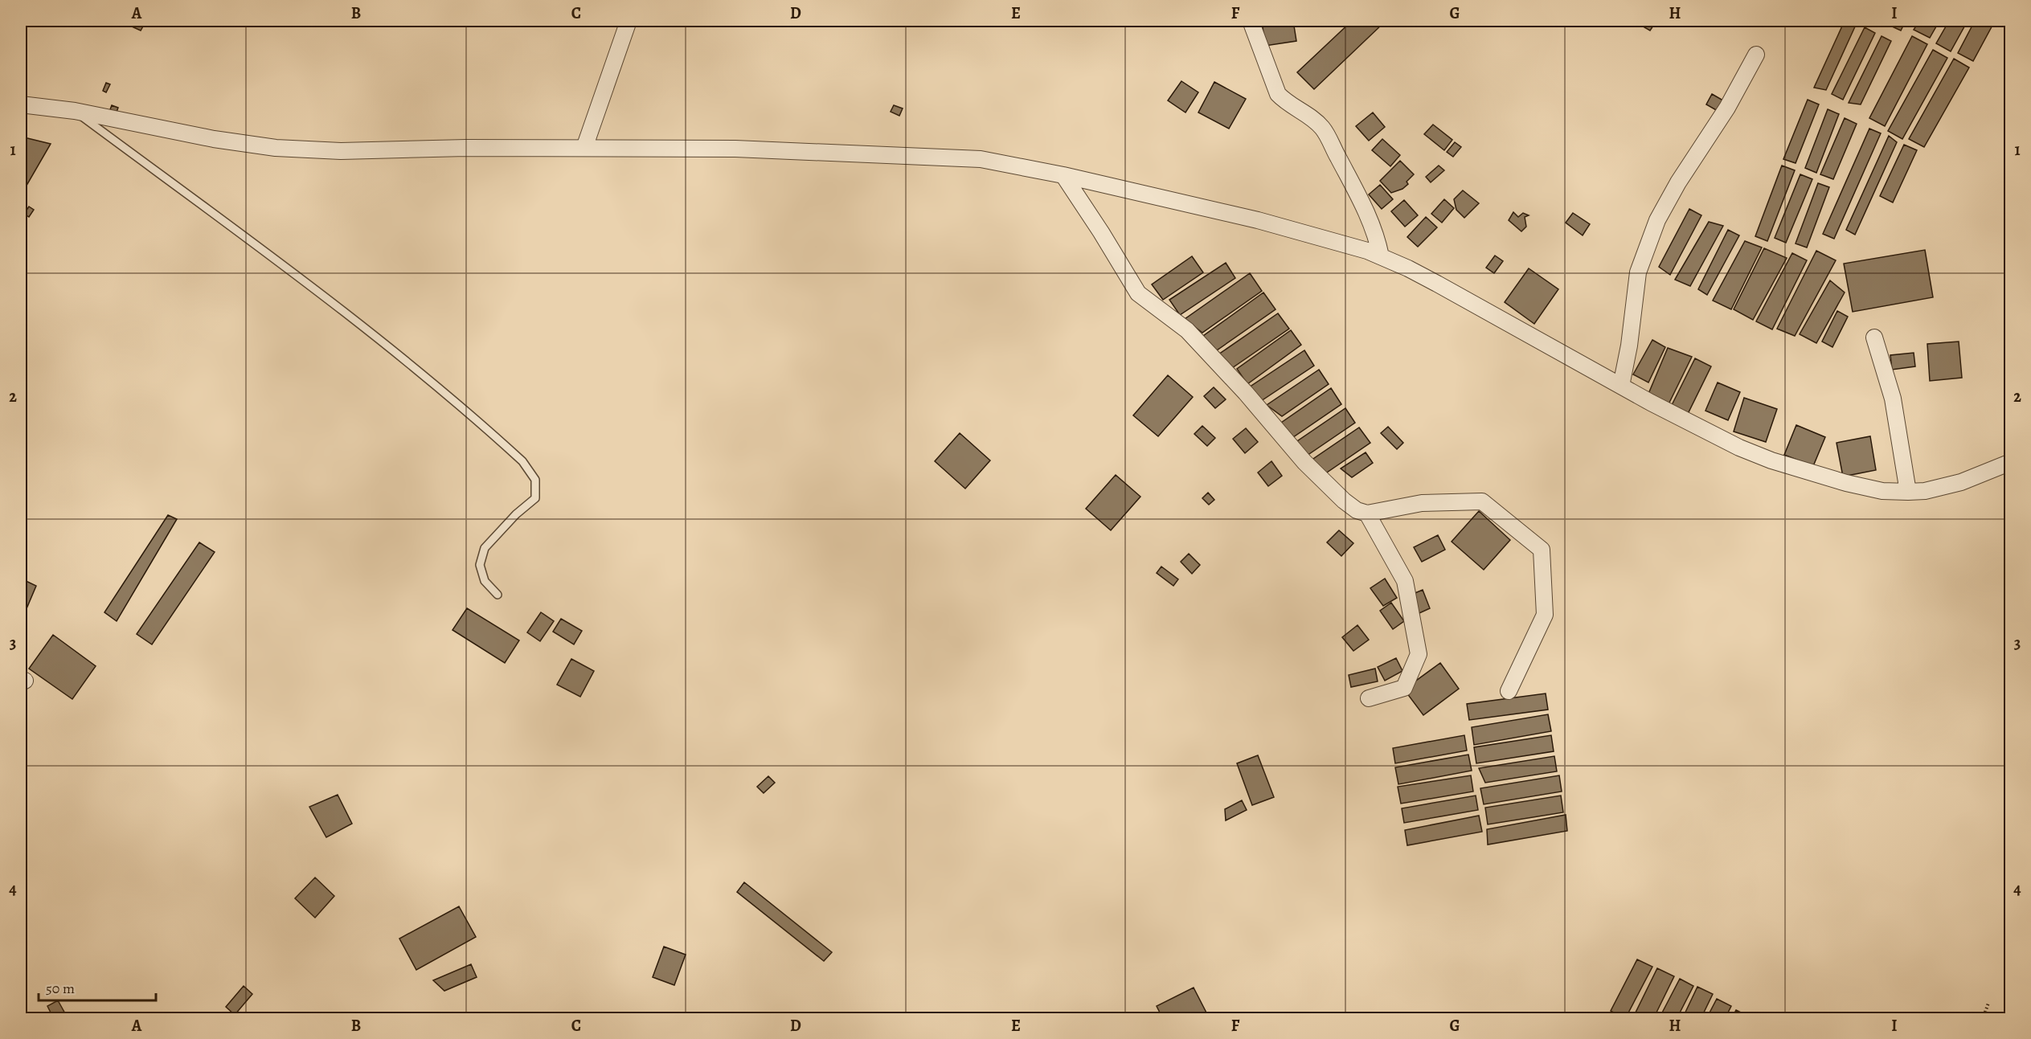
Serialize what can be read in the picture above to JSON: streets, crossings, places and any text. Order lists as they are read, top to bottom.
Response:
{
  "scale_bar": "50 m",
  "grid": {
    "columns": [
      "A",
      "B",
      "C",
      "D",
      "E",
      "F",
      "G",
      "H",
      "I"
    ],
    "rows": [
      "1",
      "2",
      "3",
      "4"
    ]
  }
}
